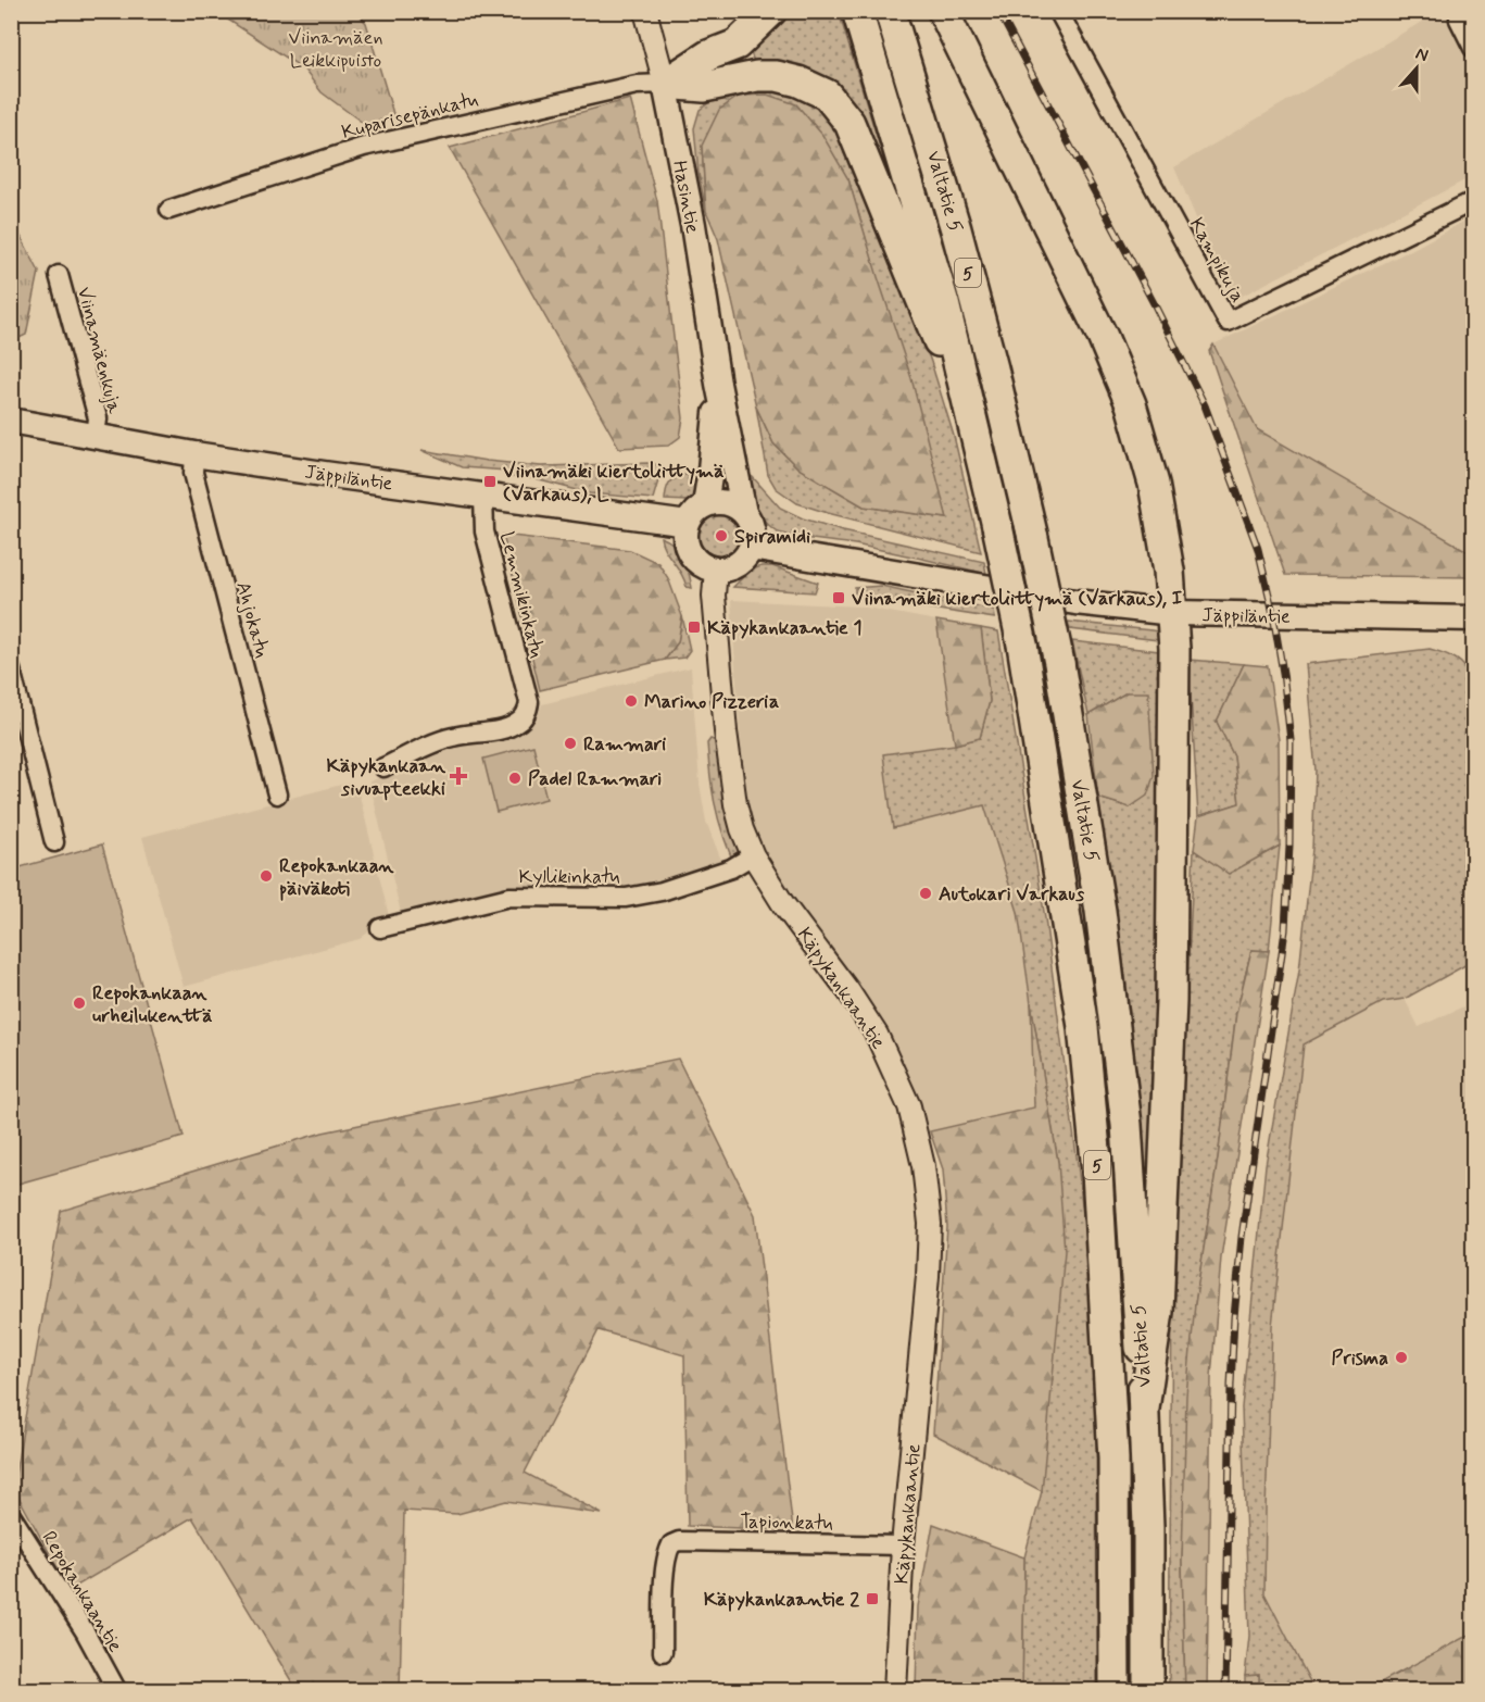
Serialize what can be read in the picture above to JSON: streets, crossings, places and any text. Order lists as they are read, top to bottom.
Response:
{
  "streets": {
    "highway": ["Valtatie 5", "5"],
    "main road": ["Hasintie", "Jäppiläntie"],
    "street": [
      "Kuparisepänkatu",
      "Kampikuja",
      "Viinamäenkuja",
      "Lemmikinkatu",
      "Ahjokatu",
      "Kyllikinkatu",
      "Käpykankaantie",
      "Tapionkatu",
      "Repokankaantie"
    ]
  },
  "crossings": [
    ["Kuparisepänkatu", "Hasintie"],
    ["Hasintie", "Jäppiläntie"],
    ["Hasintie", "Käpykankaantie"],
    ["Viinamäenkuja", "Jäppiläntie"],
    ["Jäppiläntie", "Lemmikinkatu"],
    ["Jäppiläntie", "Ahjokatu"],
    ["Jäppiläntie", "Käpykankaantie"],
    ["Kyllikinkatu", "Käpykankaantie"],
    ["Käpykankaantie", "Tapionkatu"]
  ],
  "parks": ["Viinamäen Leikkipuisto"],
  "places": {
    "transit": [
      "Viinamäki kiertoliittymä (Varkaus), L",
      "Viinamäki kiertoliittymä (Varkaus), I",
      "Käpykankaantie 1",
      "Käpykankaantie 2"
    ],
    "other": [
      "Spiramidi",
      "Marino Pizzeria",
      "Rammari",
      "Padel Rammari",
      "Repokankaan päiväkoti",
      "Autokari Varkaus",
      "Repokankaan urheilukenttä",
      "Prisma"
    ],
    "health": ["Käpykankaan sivuapteekki"]
  },
  "north": "top"
}
